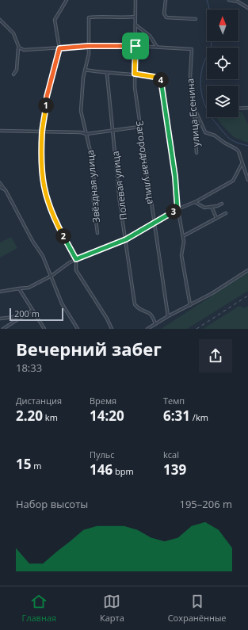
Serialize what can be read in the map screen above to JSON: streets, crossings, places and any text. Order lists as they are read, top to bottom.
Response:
{
  "streets": {
    "street": [
      "улица Есенина",
      "Загородная улица",
      "Полевая улица",
      "Звёздная улица"
    ]
  },
  "crossings": [
    ["улица Есенина", "Загородная улица"],
    ["улица Есенина", "Звёздная улица"]
  ],
  "scale_bar": "200 m",
  "north": "top",
  "page": {
    "pins": [
      "4",
      "1",
      "3",
      "2"
    ],
    "scale": "200 m",
    "heading": ["Вечерний забег", "18:33"],
    "stats": [
      ["Дистанция", "2.20 km"],
      ["Время", "14:20"],
      ["Темп", "6:31 /km"],
      ["15 m"],
      ["Пульс", "146 bpm"],
      ["kcal", "139"]
    ],
    "chart": ["Набор высоты", "195–206 m"],
    "tabs": ["Главная", "Карта", "Сохранённые"]
  }
}
